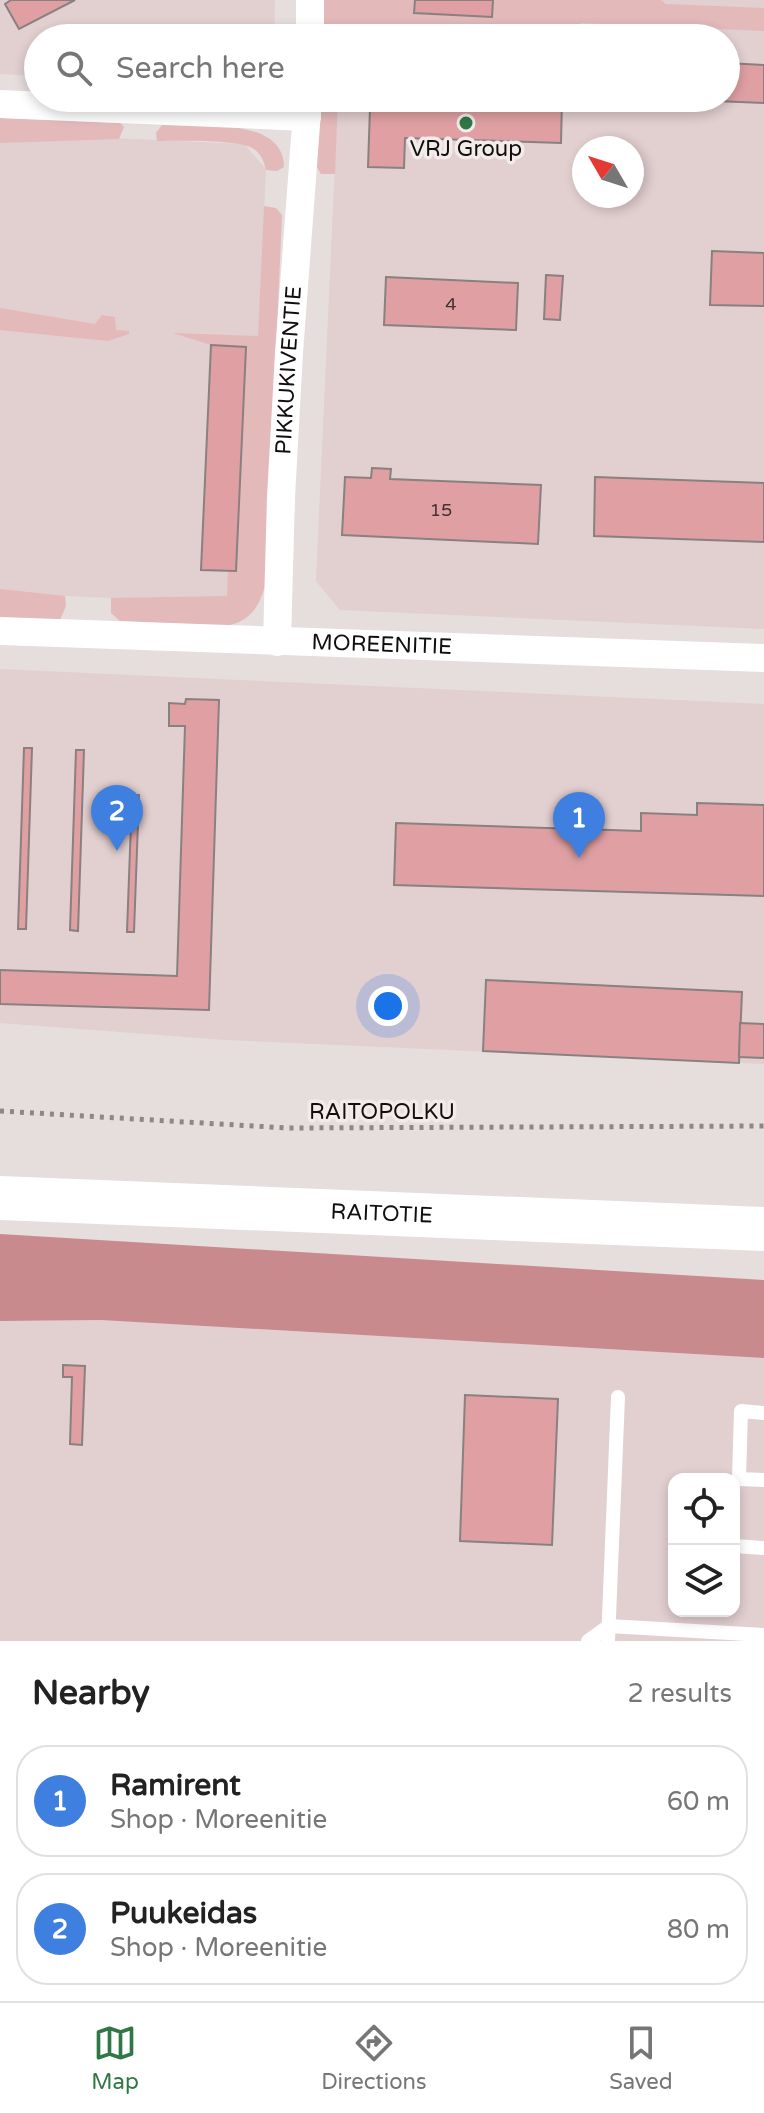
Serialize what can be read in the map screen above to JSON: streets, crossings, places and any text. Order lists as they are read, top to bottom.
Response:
{
  "streets": {
    "main road": ["RAITOTIE"],
    "street": ["PIKKUKIVENTIE", "MOREENITIE"],
    "path": ["RAITOPOLKU"]
  },
  "crossings": [
    ["PIKKUKIVENTIE", "MOREENITIE"]
  ],
  "places": ["VRJ Group"],
  "house_numbers": ["4", "15"],
  "north": "top left",
  "page": {
    "search": "Search here",
    "pins": ["2", "1"],
    "heading": ["Nearby", "2 results"],
    "list": [
      {
        "mark": "1",
        "name": "Ramirent",
        "note": "Shop · Moreenitie",
        "value": "60 m"
      },
      {
        "mark": "2",
        "name": "Puukeidas",
        "note": "Shop · Moreenitie",
        "value": "80 m"
      }
    ],
    "nav": ["Map", "Directions", "Saved"]
  }
}
